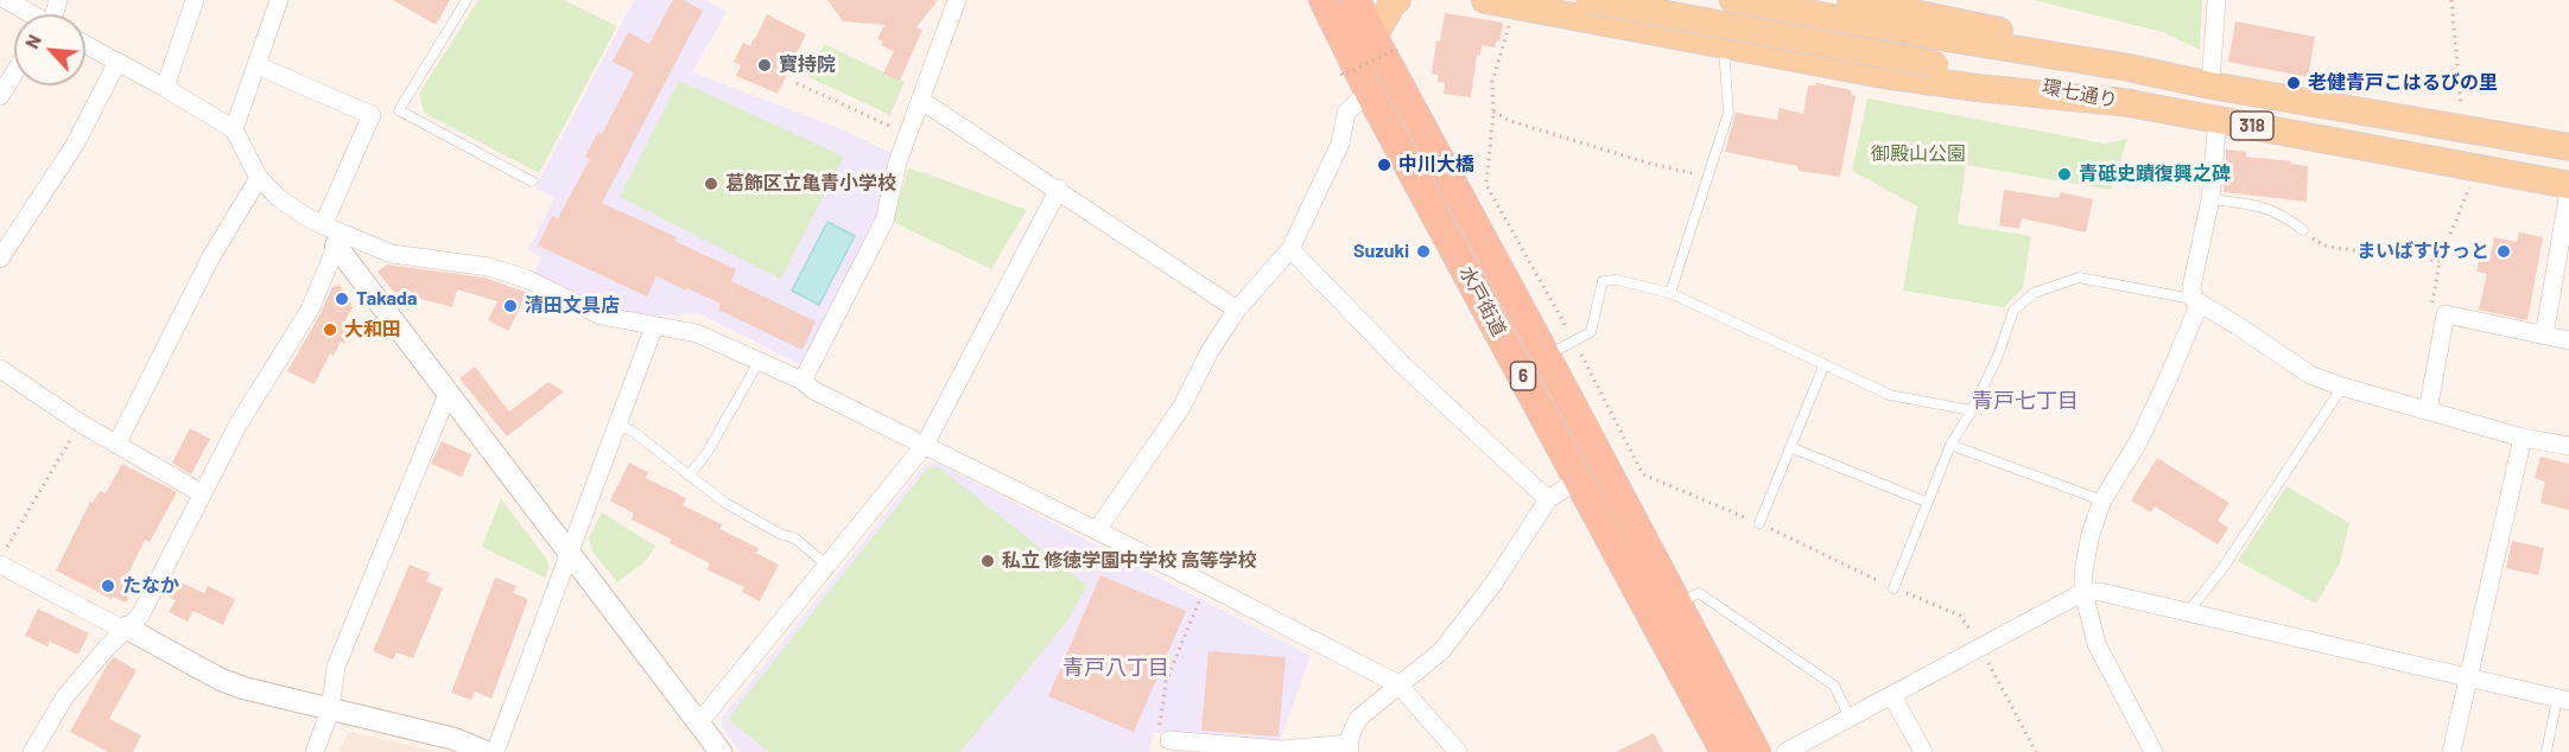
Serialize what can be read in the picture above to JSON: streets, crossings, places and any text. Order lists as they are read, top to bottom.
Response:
{
  "streets": {
    "highway": ["水戸街道", "6"],
    "main road": ["環七通り", "318"]
  },
  "districts": ["青戸七丁目", "青戸八丁目"],
  "parks": ["御殿山公園"],
  "places": [
    "寶持院",
    "老健青戸こはるびの里",
    "中川大橋",
    "青砥史蹟復興之碑",
    "葛飾区立亀青小学校",
    "Suzuki",
    "まいばすけっと",
    "Takada",
    "清田文具店",
    "大和田",
    "私立 修徳学園中学校 高等学校",
    "たなか"
  ],
  "north": "top left"
}
